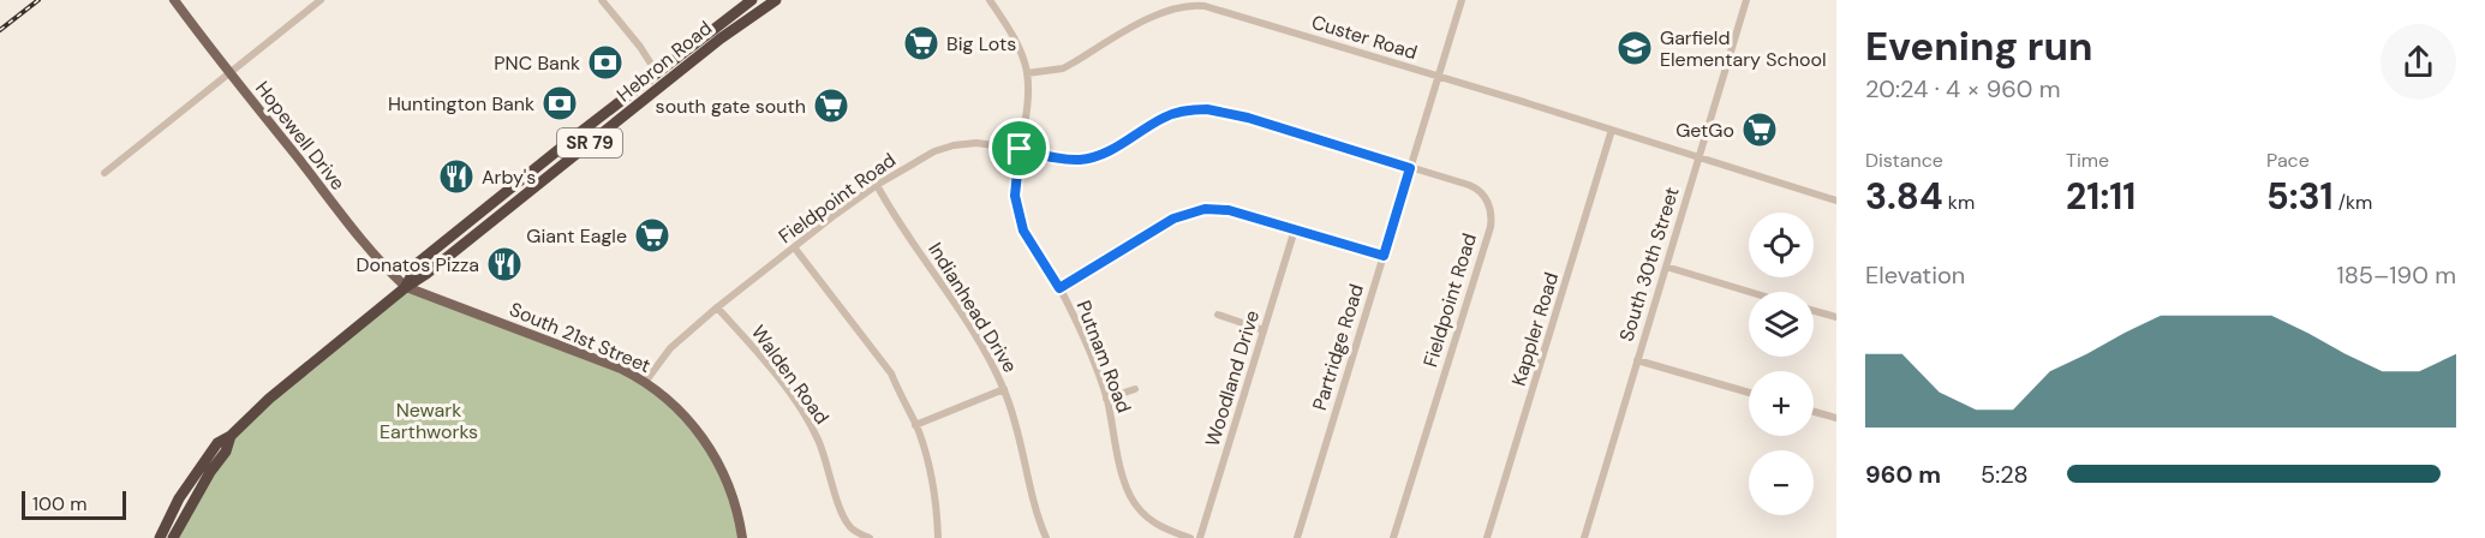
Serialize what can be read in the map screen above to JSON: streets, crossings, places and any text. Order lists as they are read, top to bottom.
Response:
{
  "streets": {
    "highway": ["Hebron Road", "SR 79"],
    "main road": ["Hopewell Drive", "South 21st Street"],
    "street": [
      "Custer Road",
      "Fieldpoint Road",
      "South 30th Street",
      "Indianhead Drive",
      "Kappler Road",
      "Partridge Road",
      "Putnam Road",
      "Walden Road",
      "Woodland Drive"
    ]
  },
  "crossings": [
    ["Custer Road", "South 30th Street"],
    ["Custer Road", "Kappler Road"],
    ["Custer Road", "Partridge Road"],
    ["Custer Road", "Putnam Road"],
    ["Hebron Road", "Hopewell Drive"],
    ["Hebron Road", "South 21st Street"],
    ["Hopewell Drive", "South 21st Street"],
    ["Fieldpoint Road", "Indianhead Drive"],
    ["Fieldpoint Road", "South 21st Street"],
    ["Fieldpoint Road", "Partridge Road"],
    ["Fieldpoint Road", "Putnam Road"],
    ["Fieldpoint Road", "Walden Road"]
  ],
  "parks": ["Newark Earthworks"],
  "places": {
    "supermarket": [
      "Big Lots",
      "south gate south",
      "GetGo",
      "Giant Eagle"
    ],
    "school or university": ["Garfield Elementary School"],
    "bank": ["PNC Bank", "Huntington Bank"],
    "restaurant": ["Arby's", "Donatos Pizza"]
  },
  "scale_bar": "100 m",
  "page": {
    "heading": ["Evening run", "20:24 · 4 × 960 m"],
    "stats": [
      ["Distance", "3.84 km"],
      ["Time", "21:11"],
      ["Pace", "5:31 /km"]
    ],
    "map_buttons": ["+", "−"],
    "chart": ["Elevation", "185–190 m"],
    "list": [
      {
        "name": "960 m",
        "note": "5:28"
      }
    ],
    "scale": "100 m"
  }
}
